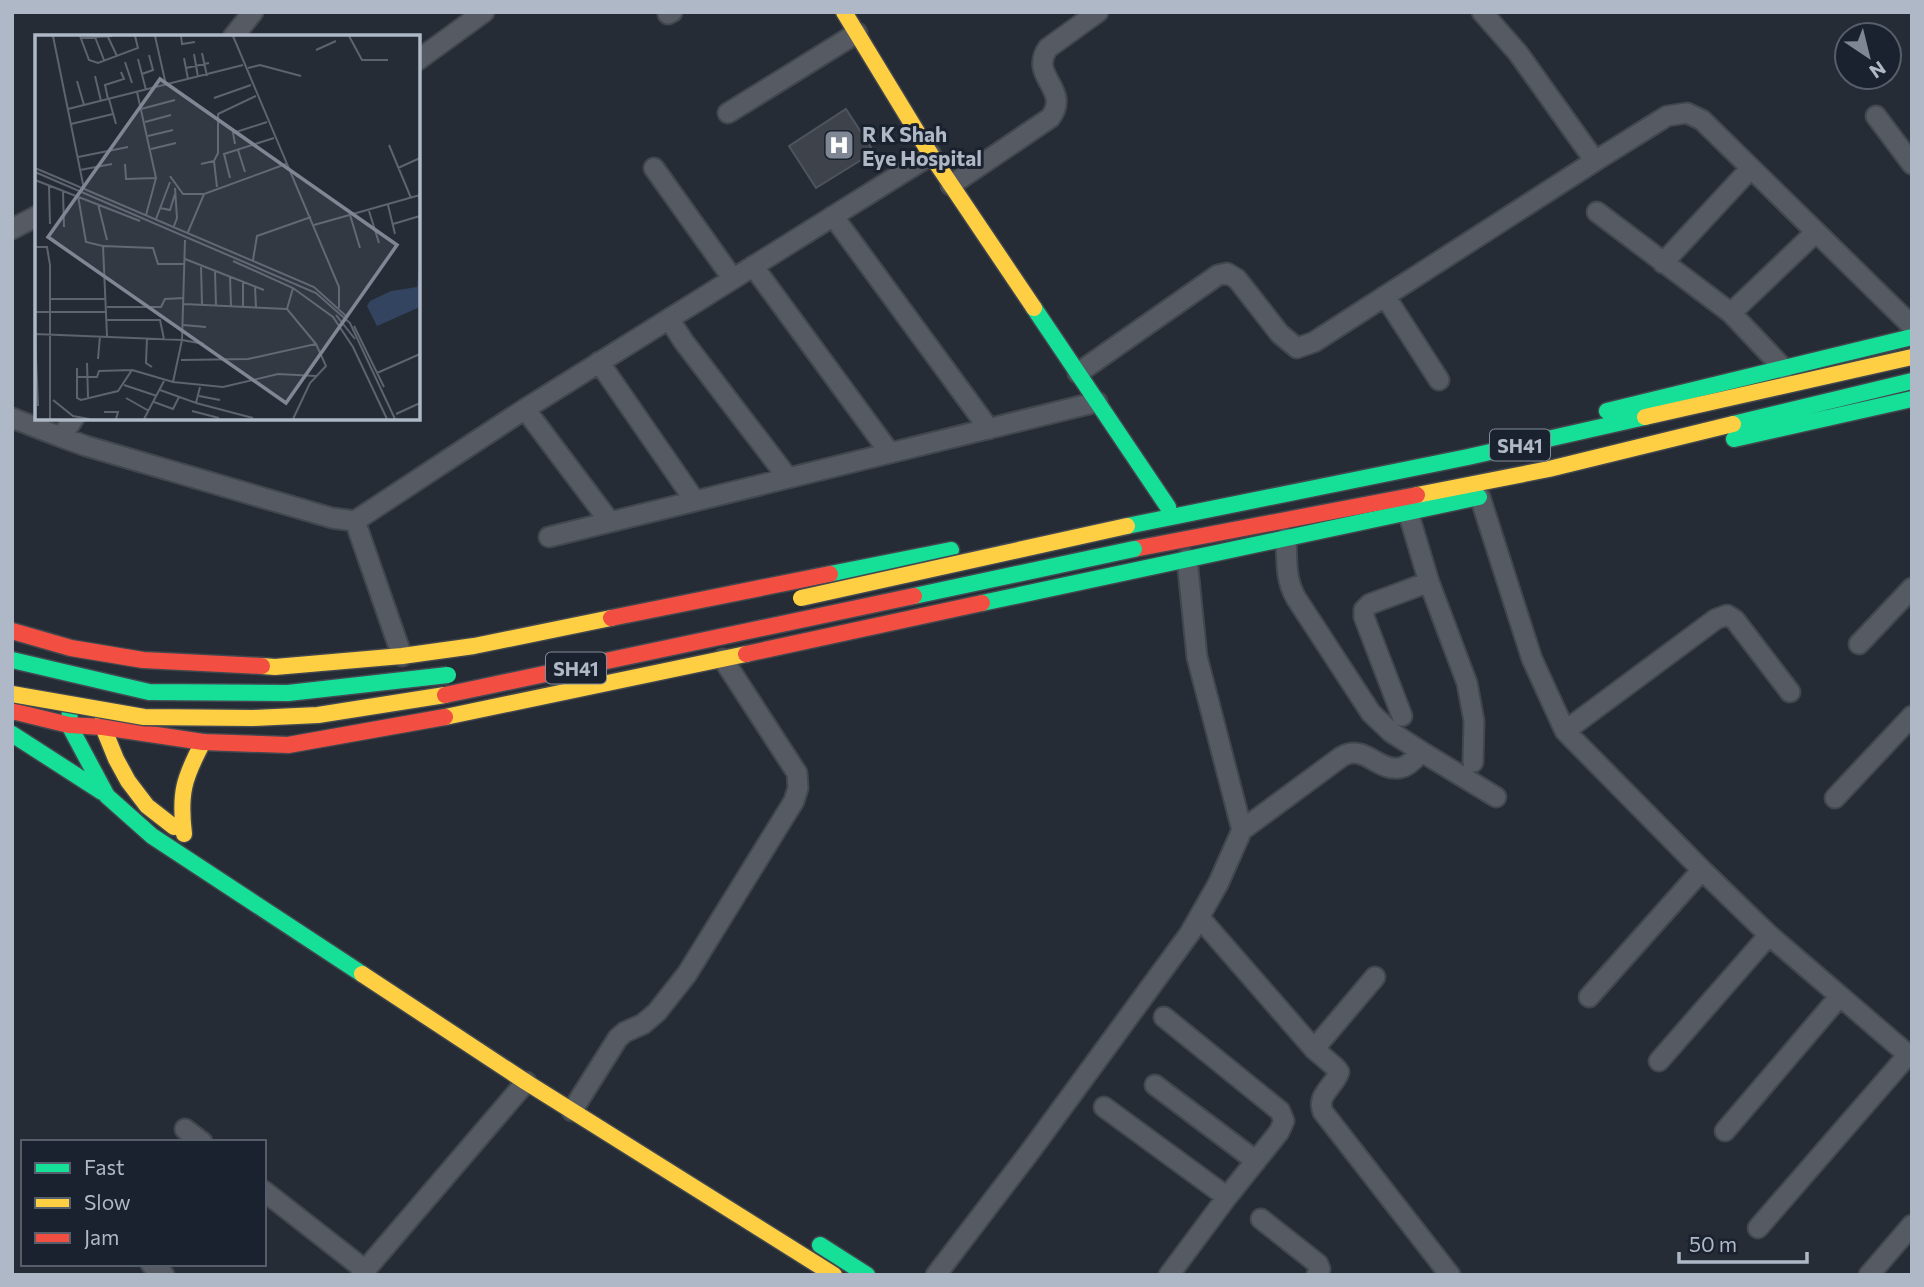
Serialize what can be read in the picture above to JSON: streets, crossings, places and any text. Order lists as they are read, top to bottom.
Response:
{
  "streets": {
    "street": ["SH41"]
  },
  "places": {
    "hospital": ["R K Shah Eye Hospital"]
  },
  "legend": ["Fast", "Slow", "Jam"],
  "scale_bar": "50 m",
  "north": "bottom right"
}
